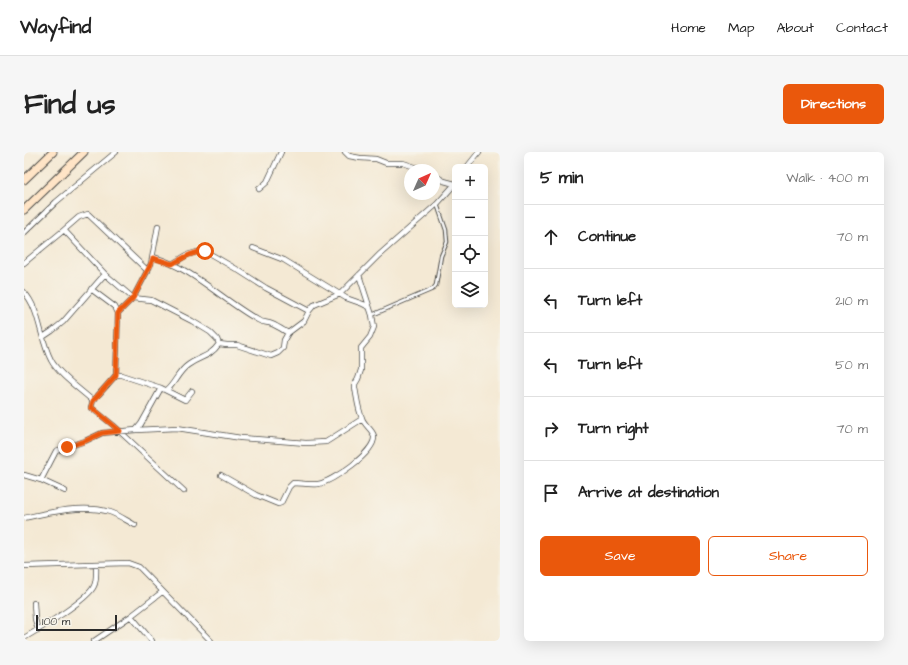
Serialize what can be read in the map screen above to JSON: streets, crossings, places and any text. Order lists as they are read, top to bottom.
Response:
{
  "scale_bar": "100 m",
  "north": "top right",
  "page": {
    "header": "Wayfind",
    "nav": [
      "Home",
      "Map",
      "About",
      "Contact"
    ],
    "buttons": [
      "Directions",
      ["Save", "Share"]
    ],
    "title": "Find us",
    "heading": ["5 min", "Walk · 400 m"],
    "map_buttons": ["+", "−"],
    "list": [
      ["Continue", "70 m"],
      ["Turn left", "210 m"],
      ["Turn left", "50 m"],
      ["Turn right", "70 m"],
      "Arrive at destination"
    ],
    "scale": "100 m"
  }
}
